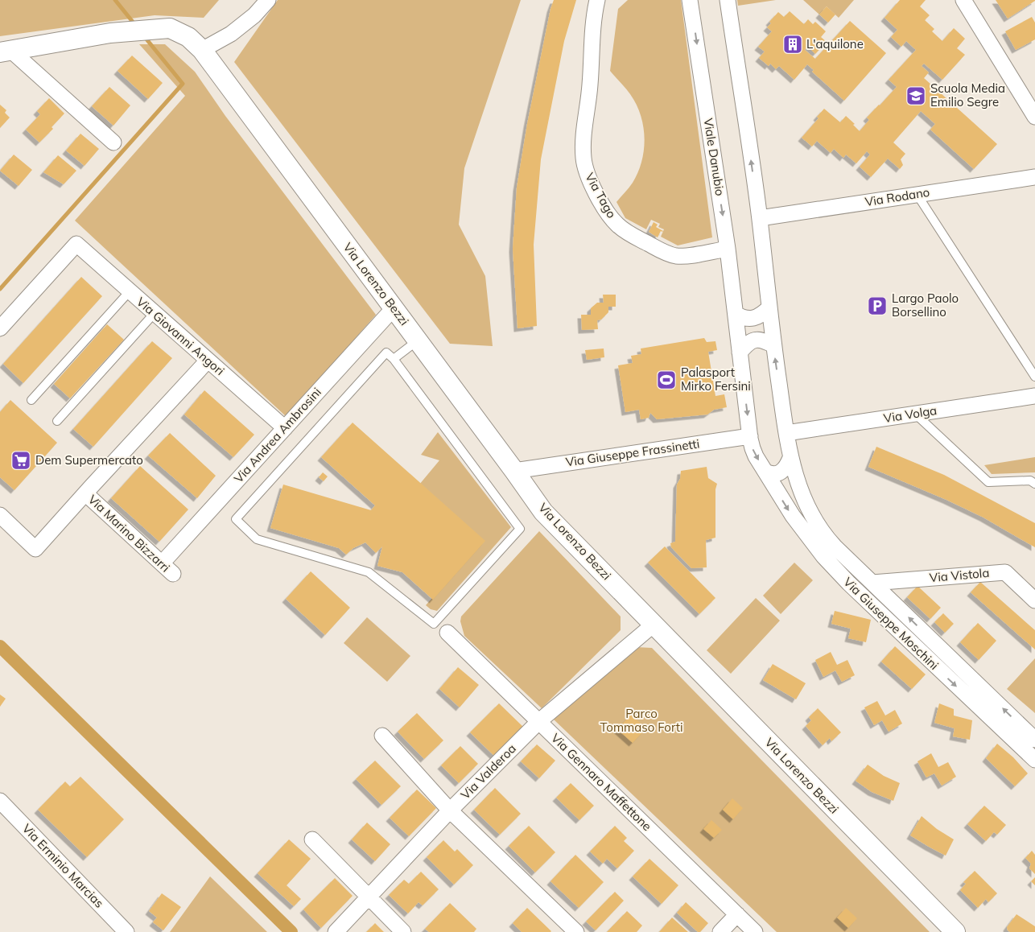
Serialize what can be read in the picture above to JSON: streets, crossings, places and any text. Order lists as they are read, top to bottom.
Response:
{
  "streets": {
    "street": [
      "Viale Danubio",
      "Via Tago",
      "Via Rodano",
      "Via Lorenzo Bezzi",
      "Via Giovanni Angori",
      "Via Volga",
      "Via Andrea Ambrosini",
      "Via Giuseppe Frassinetti",
      "Via Marino Bizzarri",
      "Via Vistola",
      "Via Giuseppe Moschini",
      "Via Valderoa",
      "Via Gennaro Maffettone",
      "Via Erminio Marcias"
    ]
  },
  "crossings": [
    ["Viale Danubio", "Via Tago"],
    ["Viale Danubio", "Via Giuseppe Frassinetti"],
    ["Viale Danubio", "Via Giuseppe Moschini"],
    ["Via Lorenzo Bezzi", "Via Andrea Ambrosini"],
    ["Via Lorenzo Bezzi", "Via Giuseppe Frassinetti"],
    ["Via Lorenzo Bezzi", "Via Valderoa"],
    ["Via Giovanni Angori", "Via Andrea Ambrosini"],
    ["Via Andrea Ambrosini", "Via Marino Bizzarri"],
    ["Via Vistola", "Via Giuseppe Moschini"],
    ["Via Valderoa", "Via Gennaro Maffettone"]
  ],
  "parks": ["Parco Tommaso Forti"],
  "places": {
    "building": ["L'aquilone"],
    "school or university": ["Scuola Media Emilio Segre"],
    "parking": ["Largo Paolo Borsellino"],
    "sports": ["Palasport Mirko Fersini"],
    "supermarket": ["Dem Supermercato"]
  }
}
